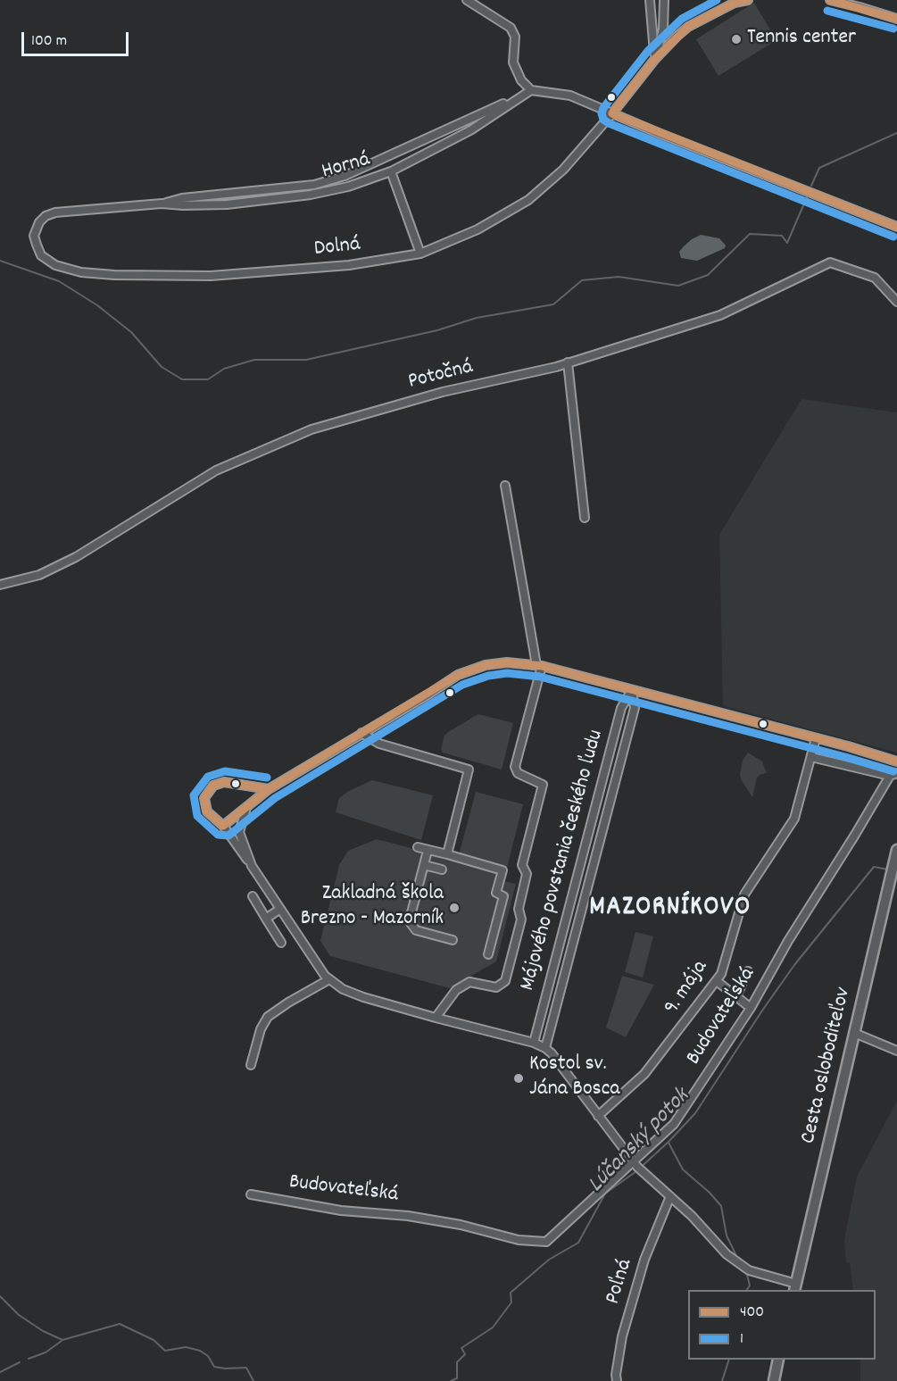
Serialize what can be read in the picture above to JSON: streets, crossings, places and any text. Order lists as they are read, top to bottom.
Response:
{
  "streets": {
    "main road": ["Cesta osloboditeľov"],
    "street": [
      "Horná",
      "Dolná",
      "Potočná",
      "Májového povstania českého ľudu",
      "9. mája",
      "Budovateľská",
      "Poľná"
    ]
  },
  "crossings": [
    ["Horná", "Dolná"]
  ],
  "districts": ["MAZORNÍKOVO"],
  "water": ["Lúčanský potok"],
  "places": ["Tennis center", "Zakladná škola Brezno - Mazorník", "Kostol sv. Jána Bosca"],
  "lines": ["transit line 400", "transit line 1"],
  "legend": ["400", "1"],
  "scale_bar": "100 m"
}
